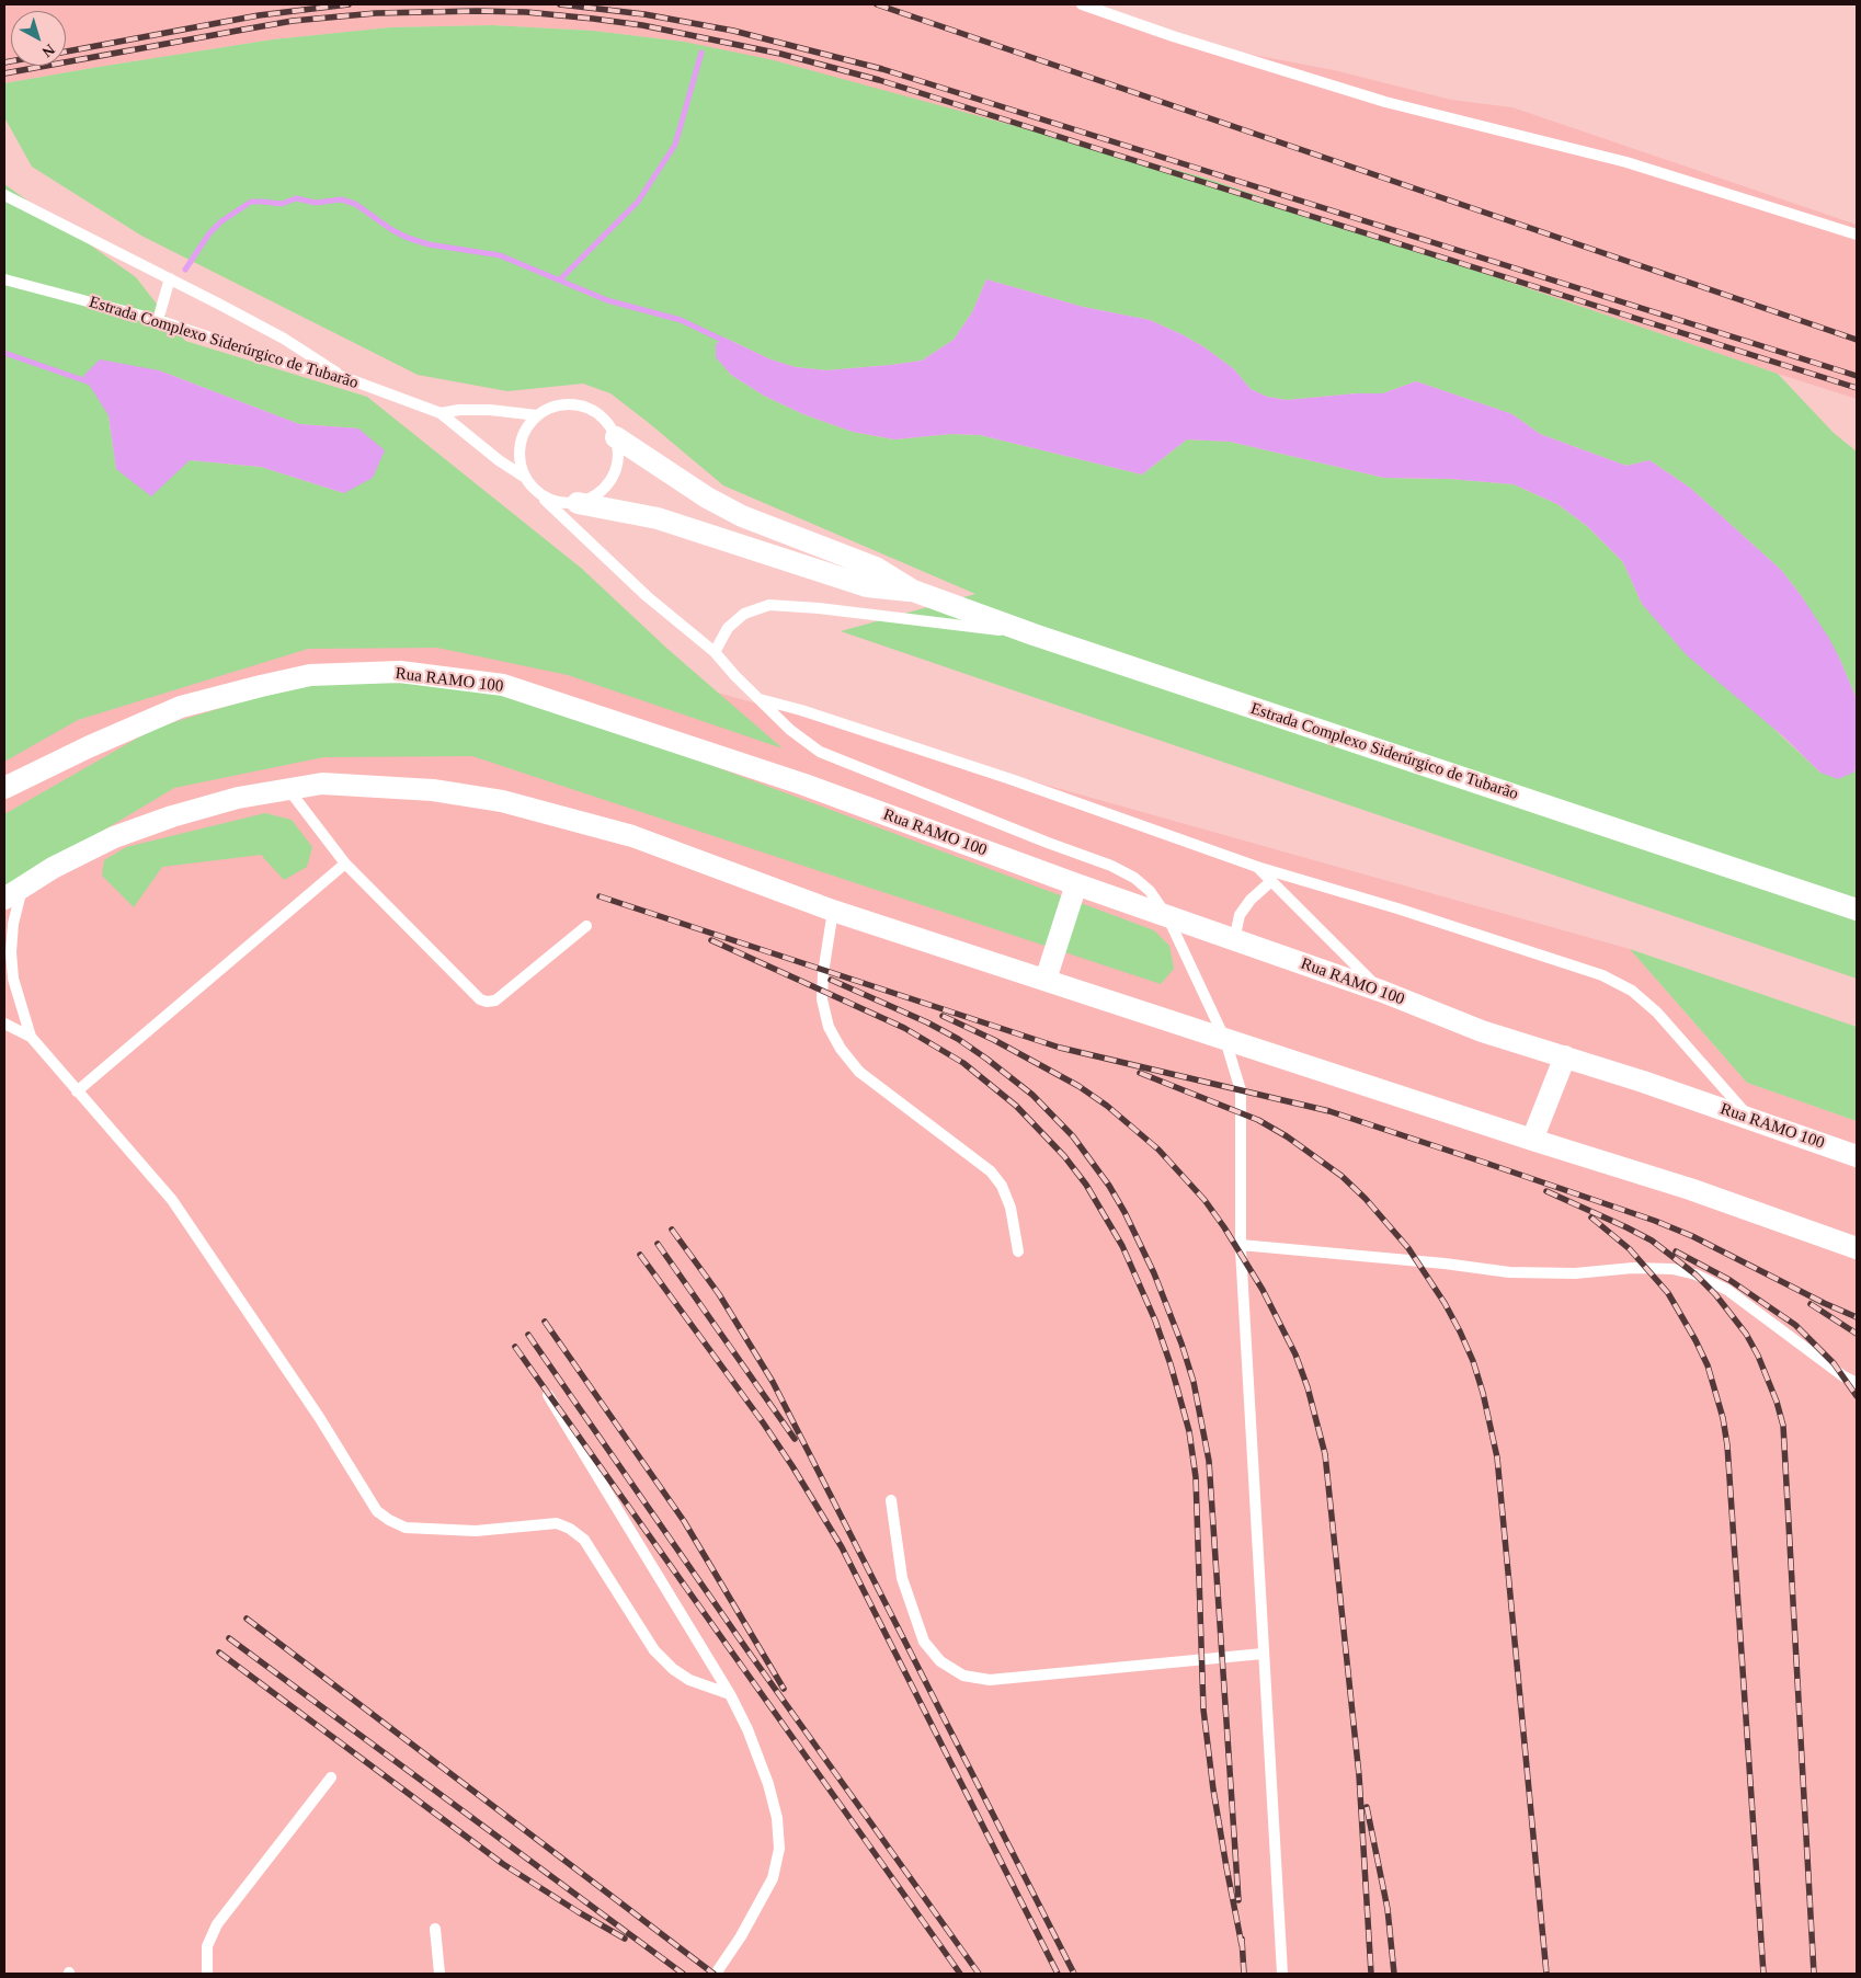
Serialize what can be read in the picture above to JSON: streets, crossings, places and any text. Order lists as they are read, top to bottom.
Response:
{
  "streets": {
    "street": ["Estrada Complexo Siderúrgico de Tubarão", "Rua RAMO 100"]
  },
  "north": "bottom right"
}
